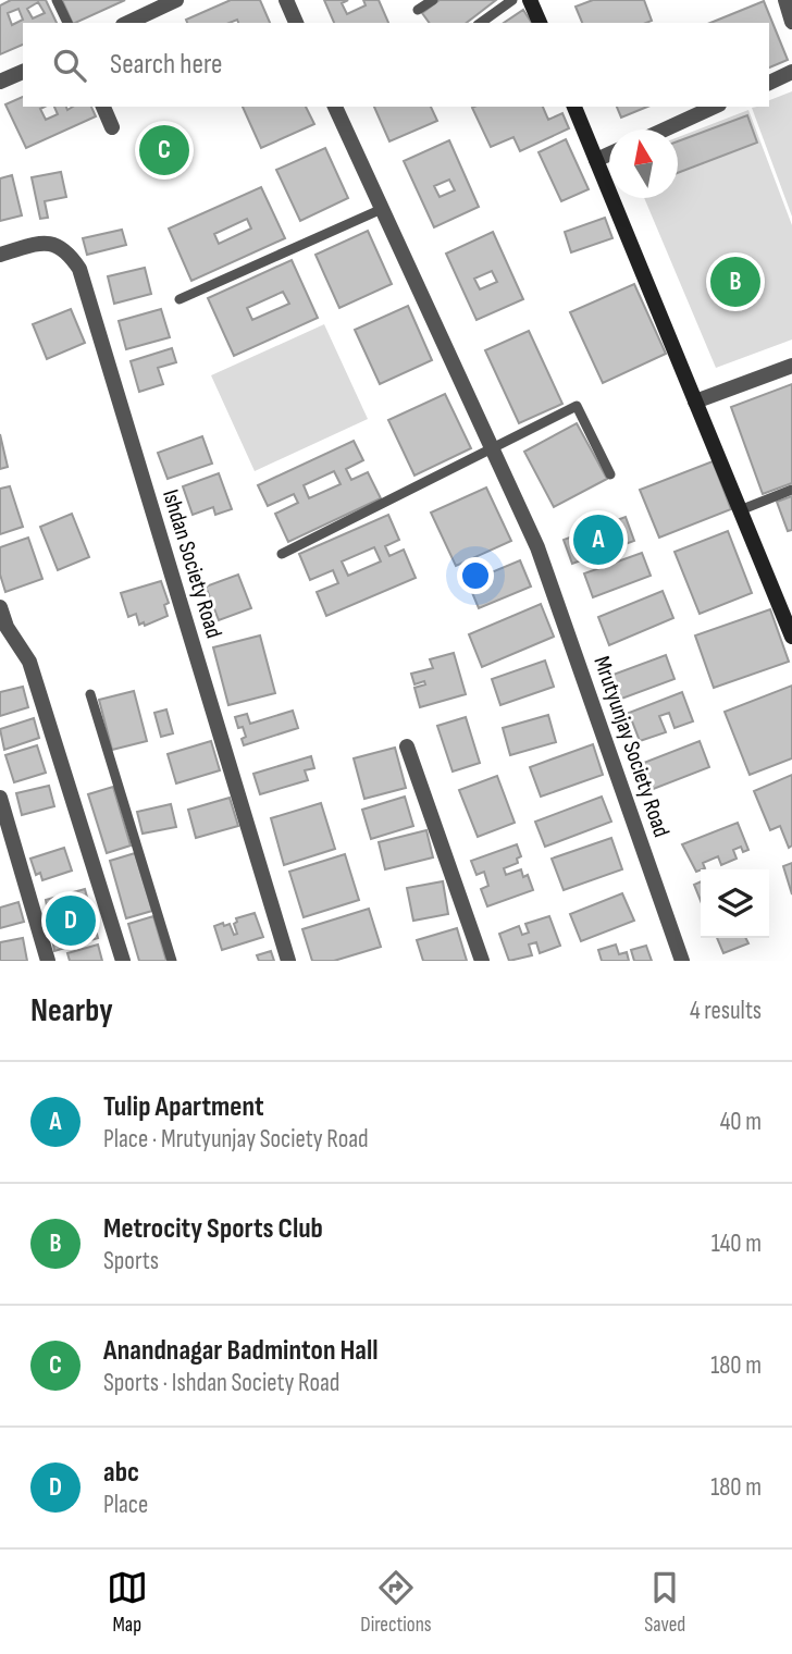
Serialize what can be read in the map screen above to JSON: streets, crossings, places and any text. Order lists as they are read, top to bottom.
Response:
{
  "streets": {
    "street": ["Ishdan Society Road", "Mrutyunjay Society Road"]
  },
  "north": "top",
  "page": {
    "search": "Search here",
    "pins": [
      "C",
      "B",
      "A",
      "D"
    ],
    "heading": ["Nearby", "4 results"],
    "list": [
      {
        "mark": "A",
        "name": "Tulip Apartment",
        "note": "Place · Mrutyunjay Society Road",
        "value": "40 m"
      },
      {
        "mark": "B",
        "name": "Metrocity Sports Club",
        "note": "Sports",
        "value": "140 m"
      },
      {
        "mark": "C",
        "name": "Anandnagar Badminton Hall",
        "note": "Sports · Ishdan Society Road",
        "value": "180 m"
      },
      {
        "mark": "D",
        "name": "abc",
        "note": "Place",
        "value": "180 m"
      }
    ],
    "nav": ["Map", "Directions", "Saved"]
  }
}
